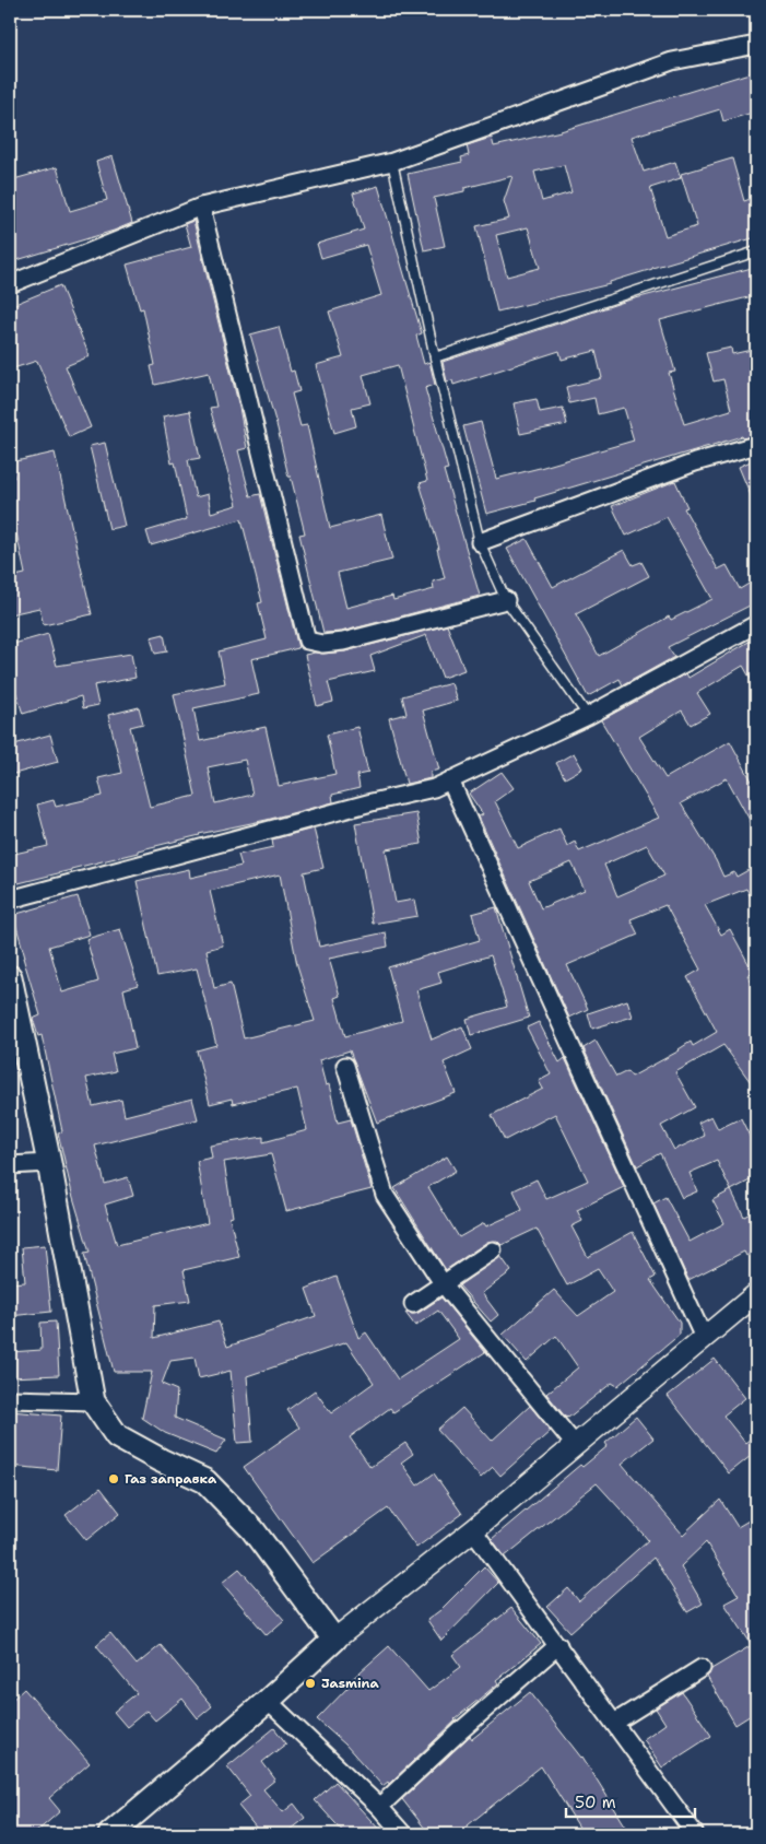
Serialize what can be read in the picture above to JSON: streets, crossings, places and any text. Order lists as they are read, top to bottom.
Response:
{
  "places": ["Газ заправка", "Jasmina"],
  "scale_bar": "50 m"
}
